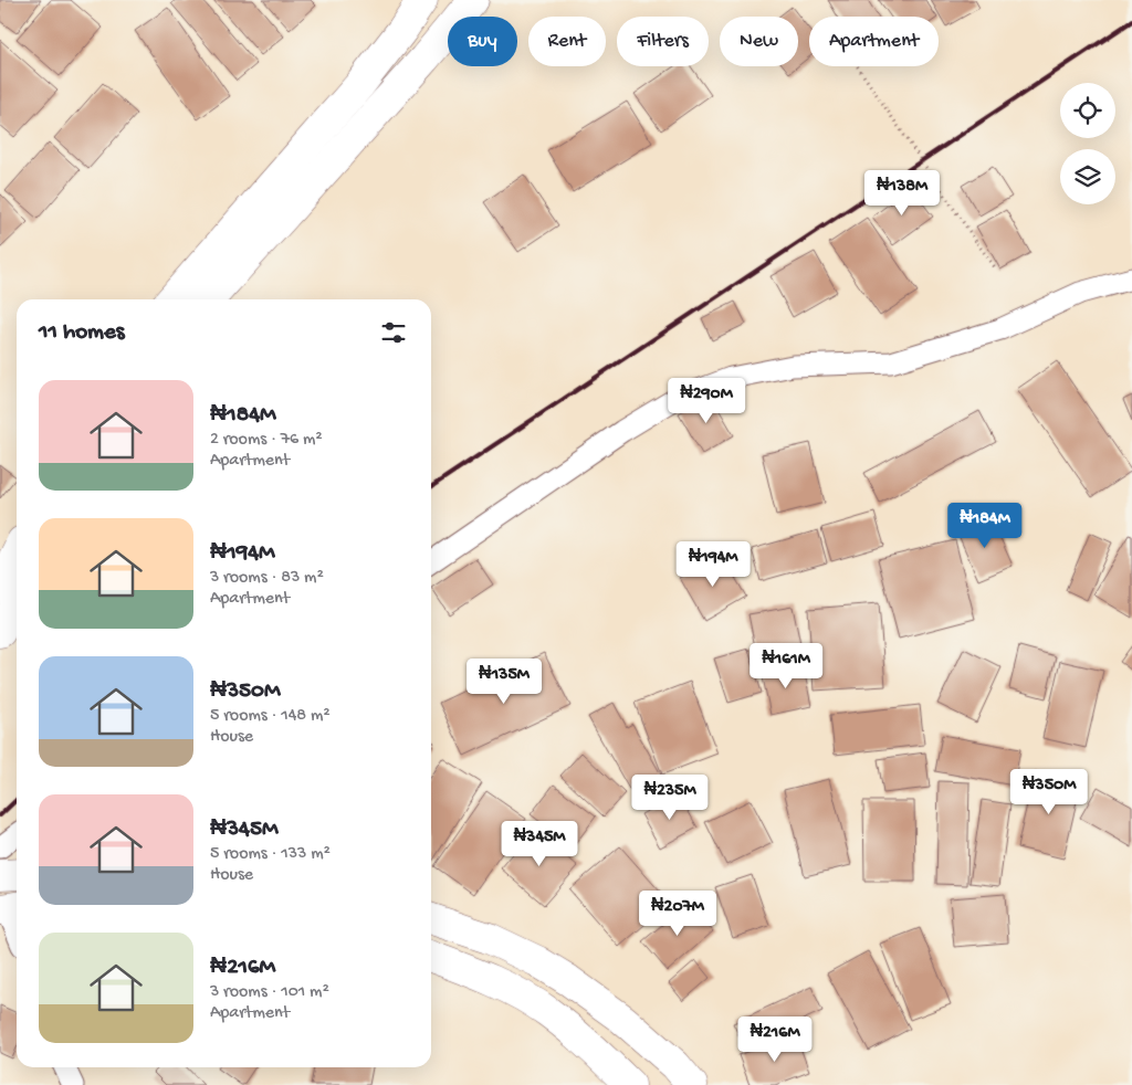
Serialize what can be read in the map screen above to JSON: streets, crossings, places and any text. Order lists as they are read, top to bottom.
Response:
{
  "page": {
    "chip": [
      "Buy",
      "Rent",
      "Filters",
      "New",
      "Apartment"
    ],
    "price": [
      "₦138M",
      "₦290M",
      "₦184M",
      "₦194M",
      "₦161M",
      "₦135M",
      "₦350M",
      "₦235M",
      "₦345M",
      "₦207M",
      "₦216M"
    ],
    "heading": "11 homes",
    "list": [
      {
        "name": "₦184M",
        "note": "2 rooms · 76 m² · Apartment"
      },
      {
        "name": "₦194M",
        "note": "3 rooms · 83 m² · Apartment"
      },
      {
        "name": "₦350M",
        "note": "5 rooms · 148 m² · House"
      },
      {
        "name": "₦345M",
        "note": "5 rooms · 133 m² · House"
      },
      {
        "name": "₦216M",
        "note": "3 rooms · 101 m² · Apartment"
      }
    ]
  }
}
